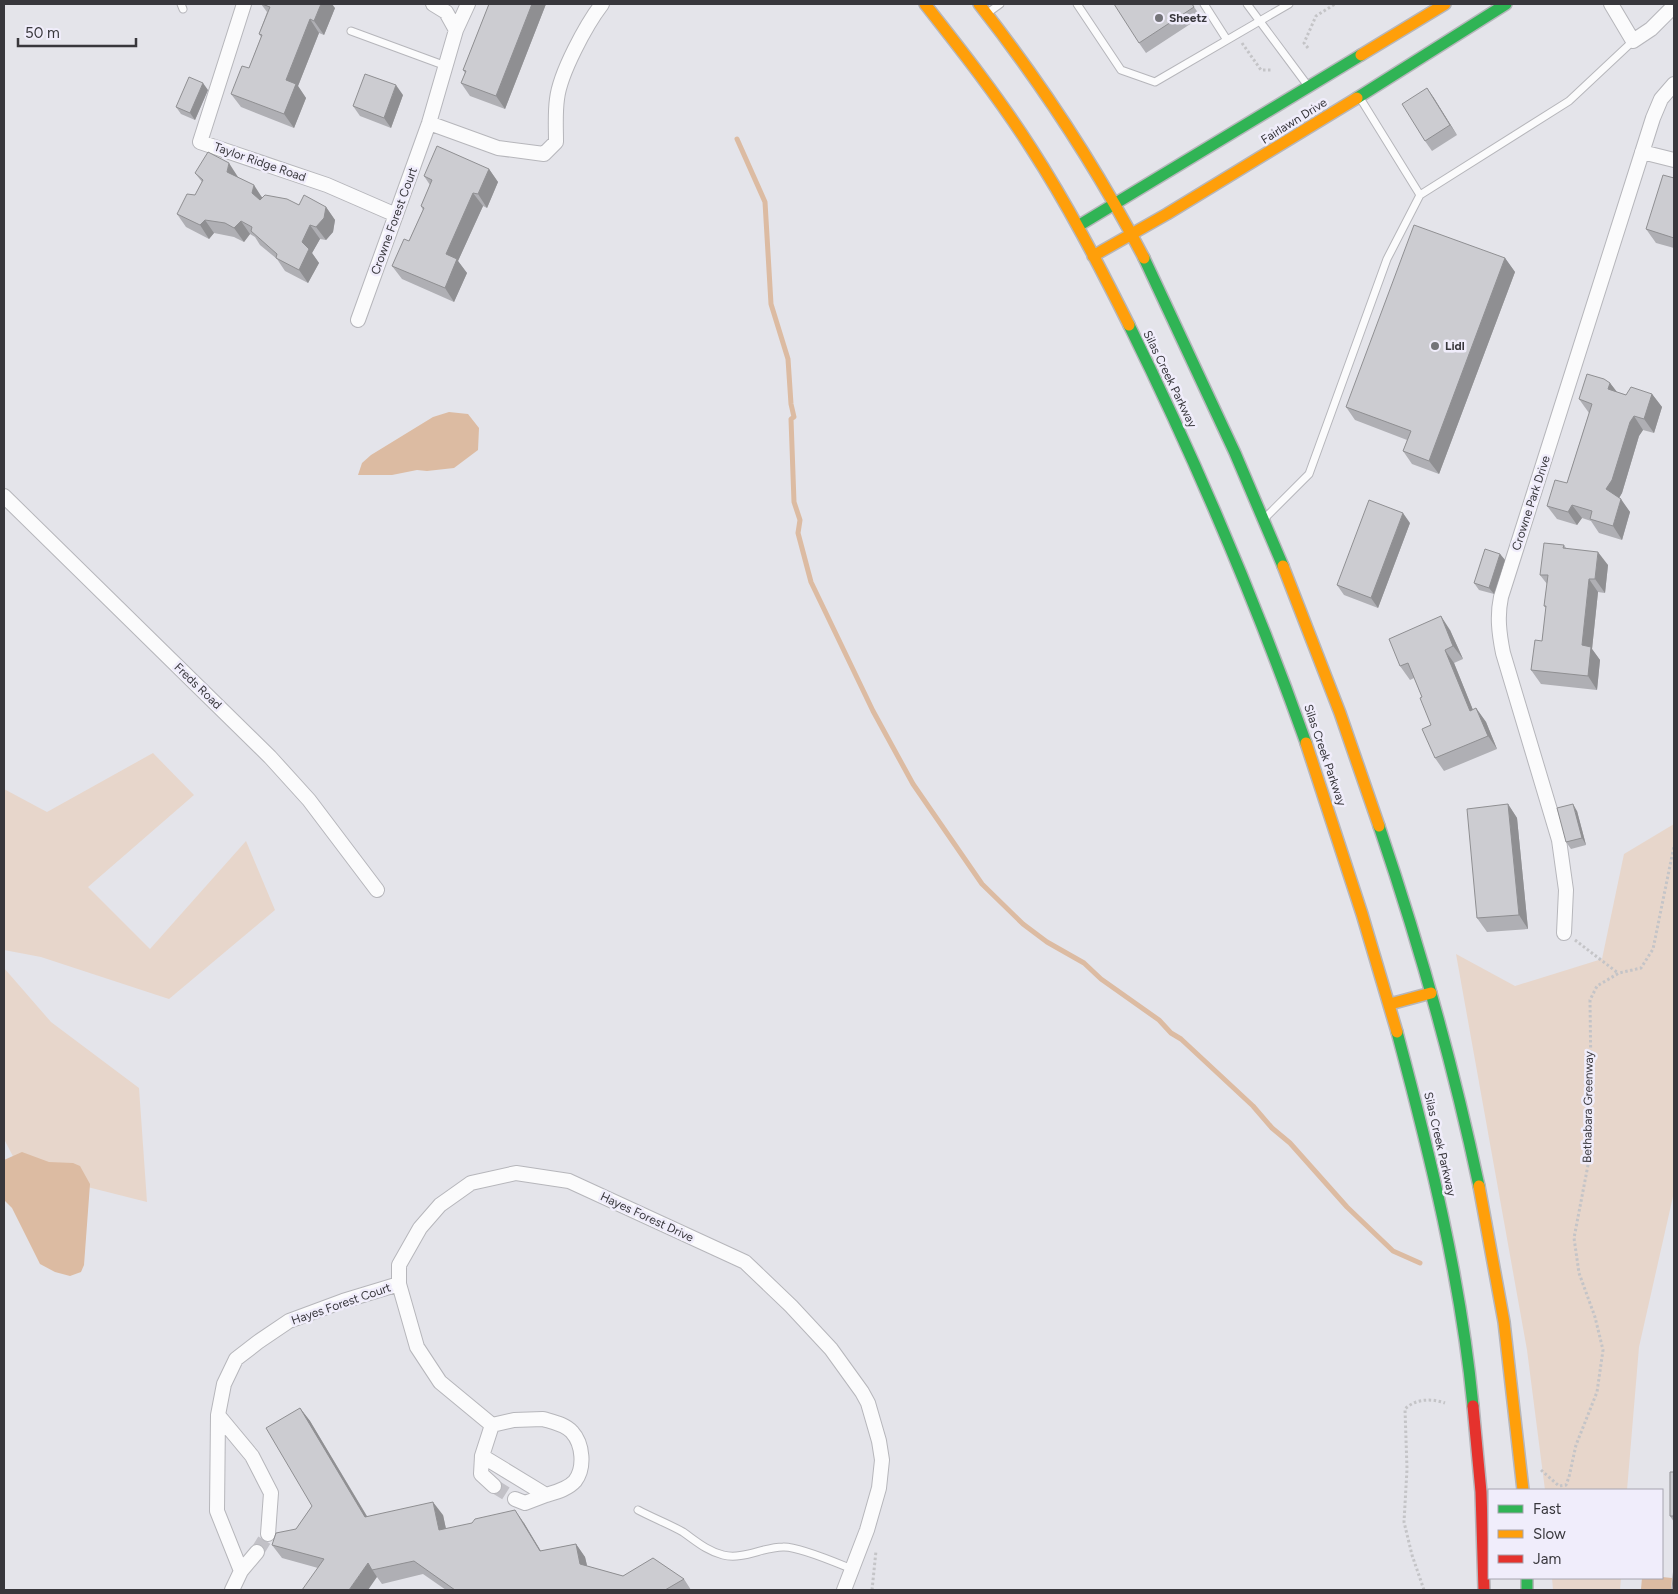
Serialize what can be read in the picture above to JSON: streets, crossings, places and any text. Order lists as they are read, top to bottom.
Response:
{
  "streets": {
    "main road": ["Fairlawn Drive", "Silas Creek Parkway"],
    "street": [
      "Taylor Ridge Road",
      "Crowne Forest Court",
      "Crowne Park Drive",
      "Freds Road",
      "Hayes Forest Drive",
      "Hayes Forest Court"
    ],
    "path": ["Bethabara Greenway"]
  },
  "crossings": [
    ["Fairlawn Drive", "Silas Creek Parkway"],
    ["Taylor Ridge Road", "Crowne Forest Court"],
    ["Hayes Forest Drive", "Hayes Forest Court"]
  ],
  "places": ["Sheetz", "Lidl"],
  "legend": ["Fast", "Slow", "Jam"],
  "scale_bar": "50 m"
}
